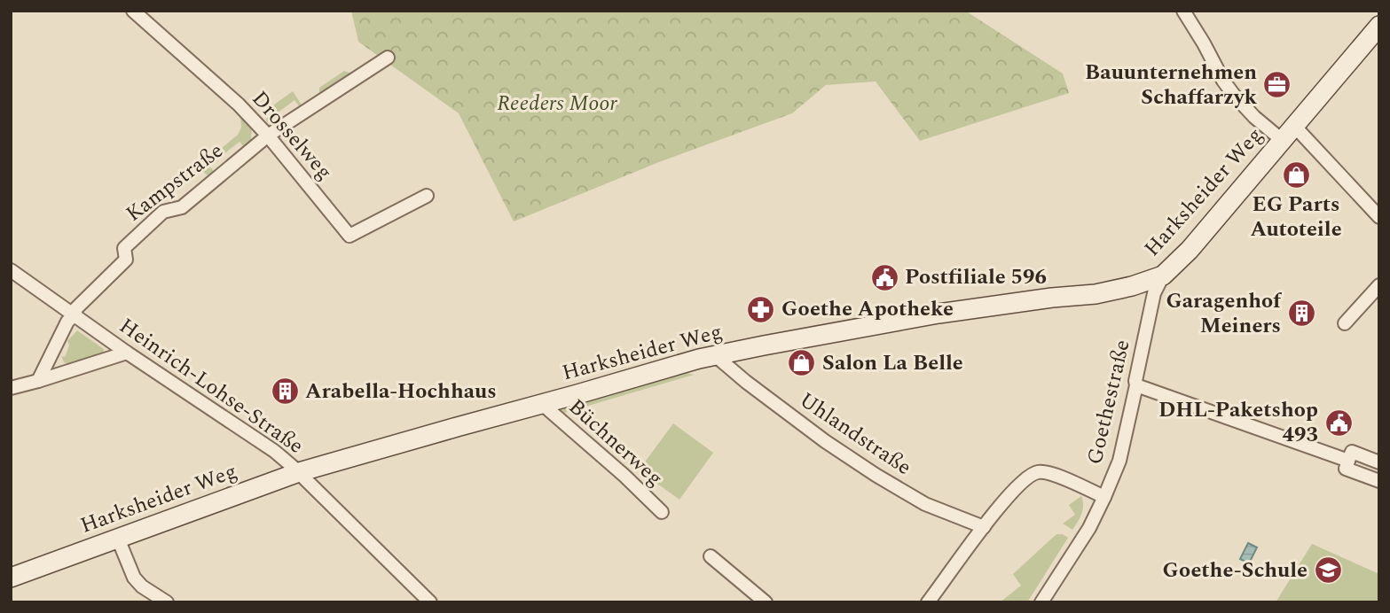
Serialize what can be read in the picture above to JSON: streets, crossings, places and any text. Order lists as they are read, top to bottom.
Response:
{
  "streets": {
    "main road": ["Harksheider Weg"],
    "street": [
      "Drosselweg",
      "Kampstraße",
      "Heinrich-Lohse-Straße",
      "Goethestraße",
      "Uhlandstraße",
      "Büchnerweg"
    ]
  },
  "crossings": [
    ["Drosselweg", "Kampstraße"],
    ["Kampstraße", "Heinrich-Lohse-Straße"],
    ["Harksheider Weg", "Heinrich-Lohse-Straße"],
    ["Harksheider Weg", "Goethestraße"],
    ["Harksheider Weg", "Uhlandstraße"],
    ["Harksheider Weg", "Büchnerweg"]
  ],
  "parks": ["Reeders Moor"],
  "places": {
    "office": ["Bauunternehmen Schaffarzyk"],
    "shop": ["EG Parts Autoteile", "Salon La Belle"],
    "public building": ["Postfiliale 596", "DHL-Paketshop 493"],
    "pharmacy": ["Goethe Apotheke"],
    "building": ["Garagenhof Meiners", "Arabella-Hochhaus"],
    "school or university": ["Goethe-Schule"]
  }
}
